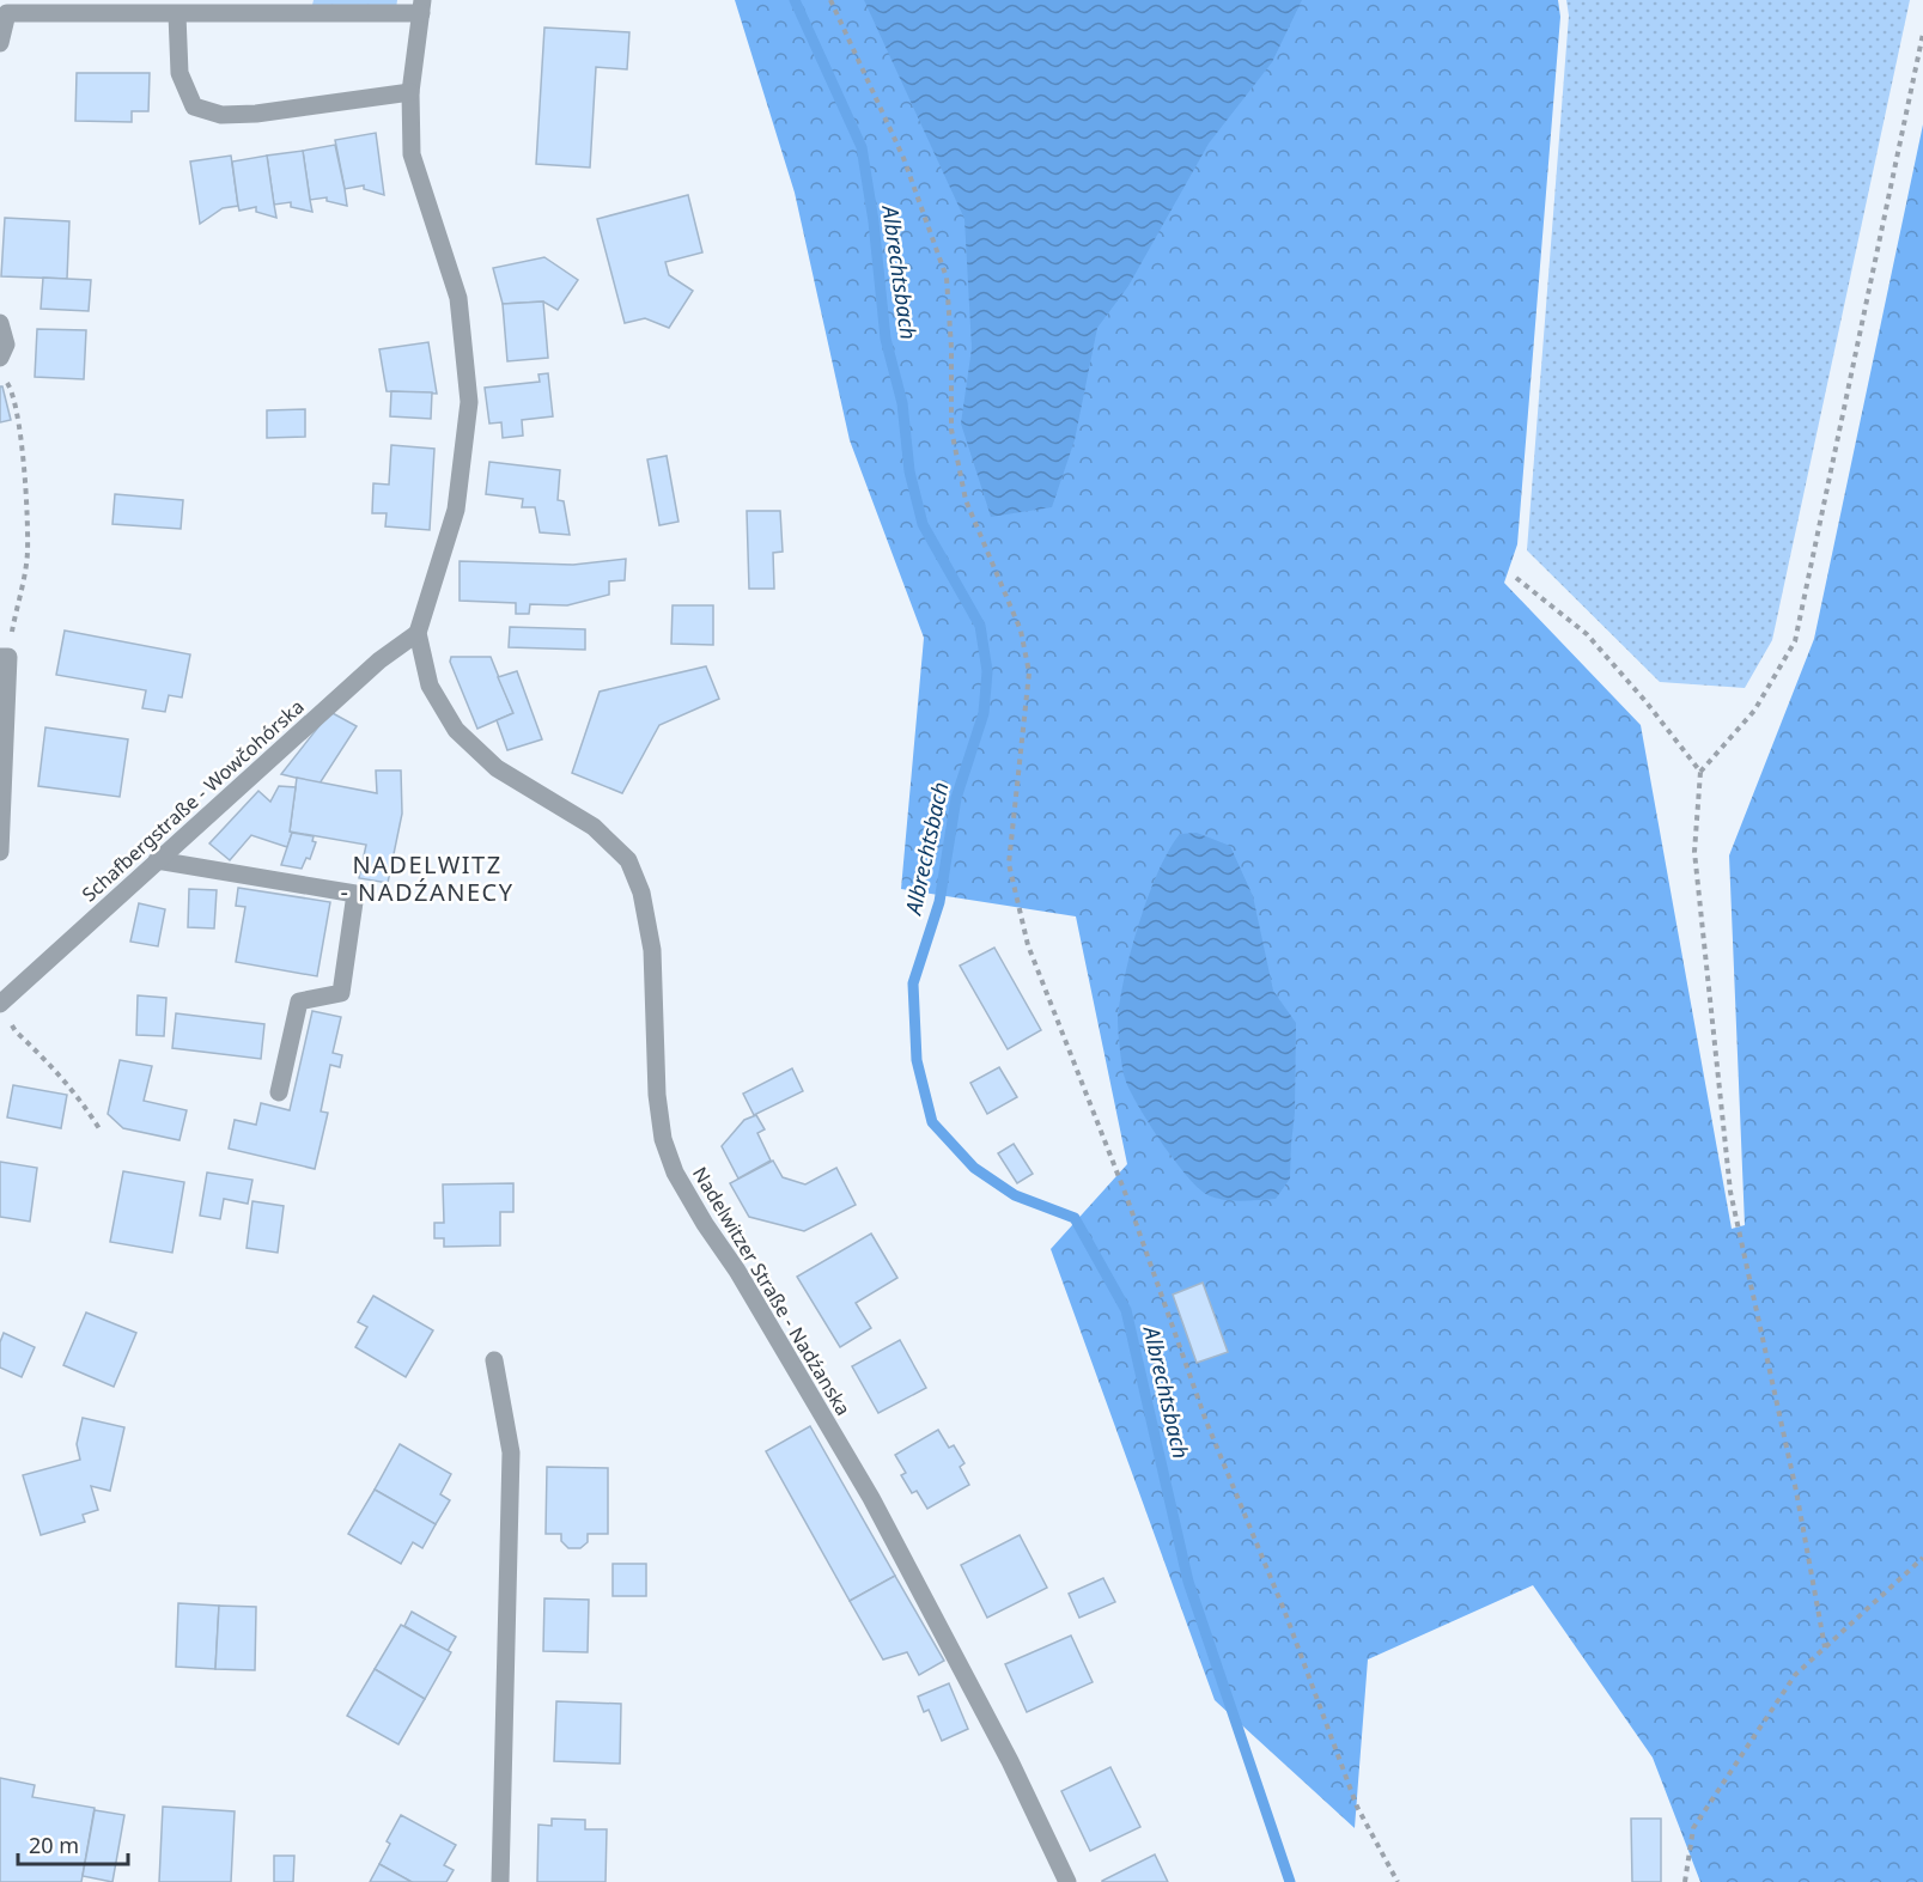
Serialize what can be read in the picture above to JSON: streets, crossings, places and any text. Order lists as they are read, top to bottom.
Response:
{
  "streets": {
    "street": ["Schafbergstraße - Wowčohórska", "Nadelwitzer Straße - Nadźanska"]
  },
  "crossings": [
    ["Schafbergstraße - Wowčohórska", "Nadelwitzer Straße - Nadźanska"]
  ],
  "districts": ["NADELWITZ - NADŹANECY"],
  "water": ["Albrechtsbach"],
  "scale_bar": "20 m"
}
